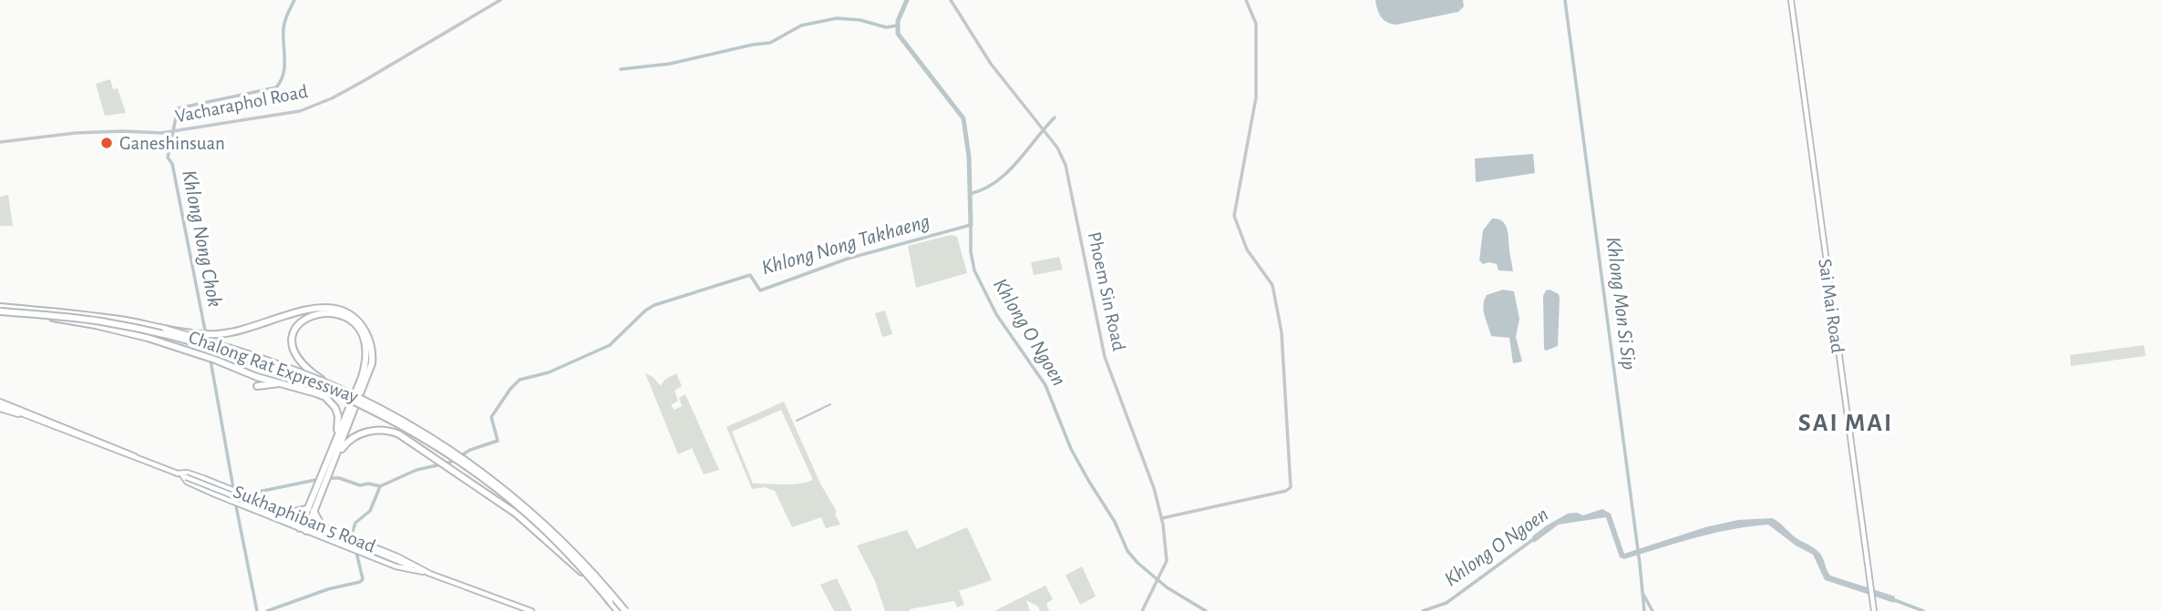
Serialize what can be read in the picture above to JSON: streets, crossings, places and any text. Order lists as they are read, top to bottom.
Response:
{
  "streets": {
    "highway": ["Chalong Rat Expressway"],
    "main road": ["Sai Mai Road", "Sukhaphiban 5 Road"],
    "street": ["Vacharaphol Road", "Phoem Sin Road"]
  },
  "districts": ["SAI MAI"],
  "water": [
    "Khlong Nong Chok",
    "Khlong Nong Takhaeng",
    "Khlong Mon Si Sip",
    "Khlong O Ngoen"
  ],
  "places": ["Ganeshinsuan"]
}
